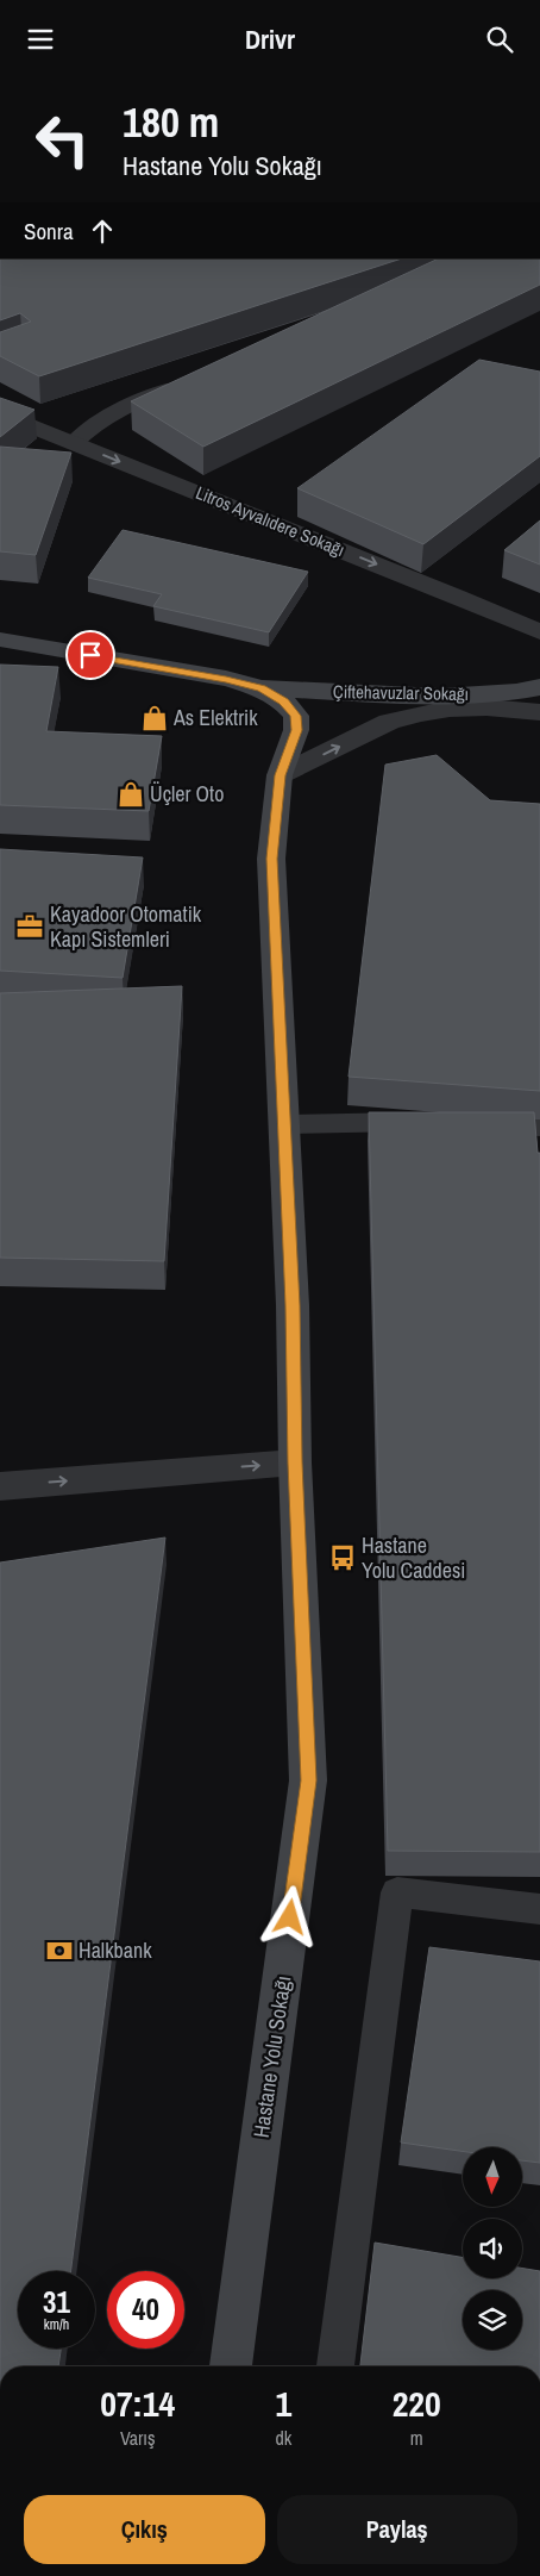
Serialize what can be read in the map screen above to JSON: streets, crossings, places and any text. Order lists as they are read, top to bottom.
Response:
{
  "streets": {
    "street": ["Litros Ayvalıdere Sokağı", "Çiftehavuzlar Sokağı", "Hastane Yolu Sokağı"]
  },
  "crossings": [
    ["Çiftehavuzlar Sokağı", "Hastane Yolu Sokağı"]
  ],
  "places": {
    "shop": ["As Elektrik", "Üçler Oto"],
    "office": ["Kayadoor Otomatik Kapı Sistemleri"],
    "bus stop": ["Hastane Yolu Caddesi"],
    "bank": ["Halkbank"]
  },
  "north": "bottom",
  "page": {
    "header": "Drivr",
    "turn": ["180 m", "Hastane Yolu Sokağı"],
    "then": "Sonra",
    "speed": "31 km/h",
    "limit": "40",
    "eta": [
      "07:14",
      "Varış",
      "1",
      "dk",
      "220",
      "m"
    ],
    "buttons": ["Çıkış", "Paylaş"]
  }
}
